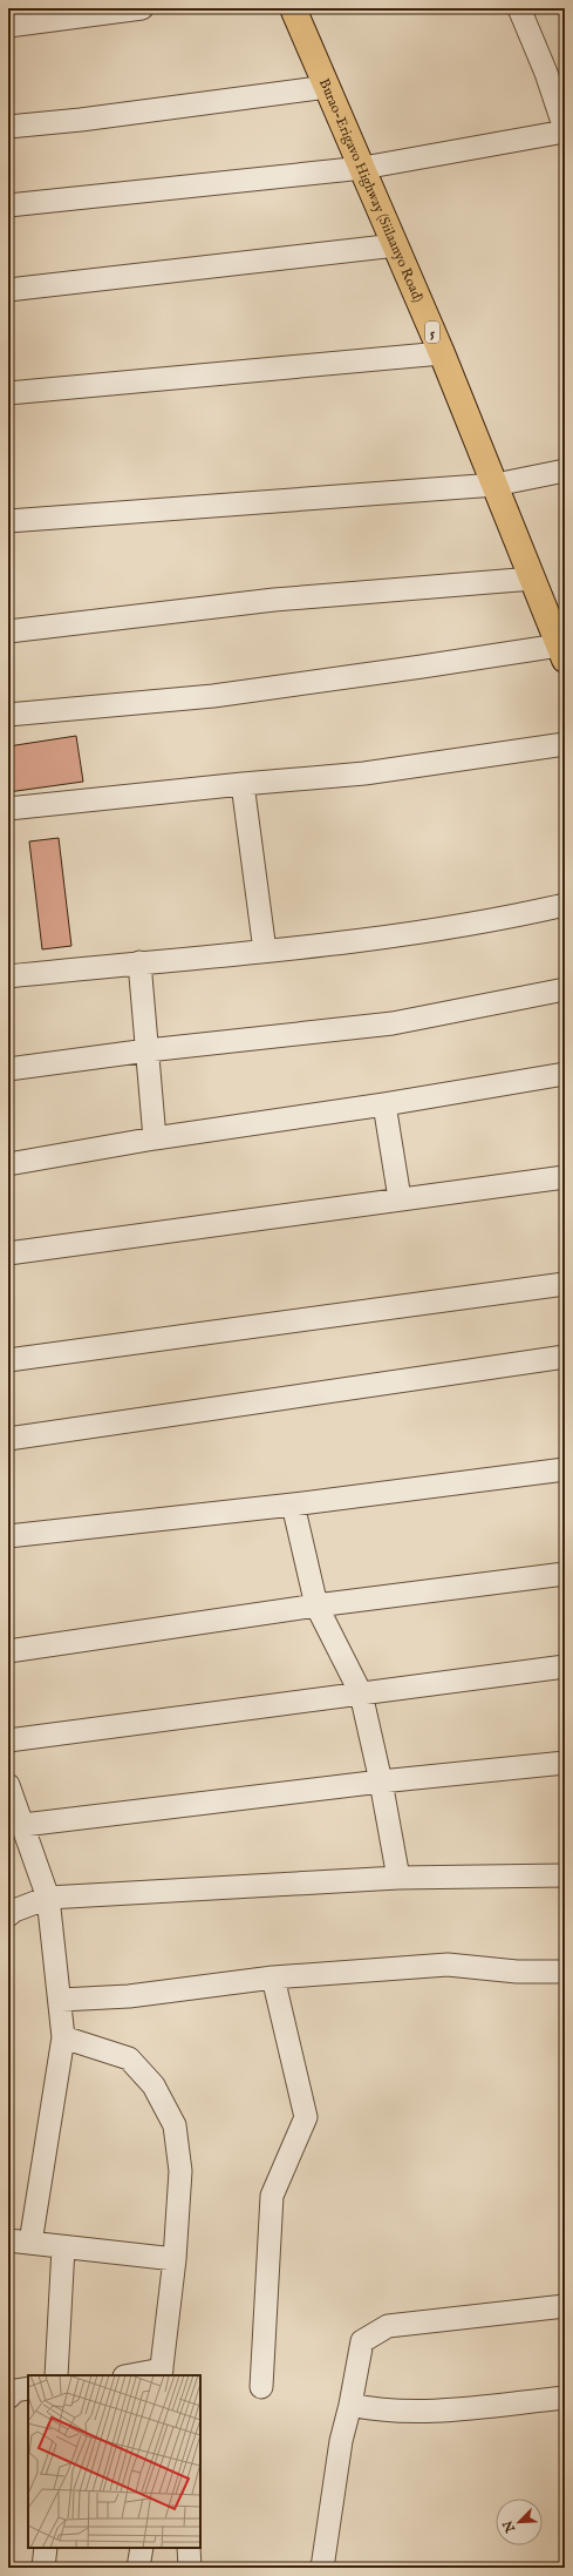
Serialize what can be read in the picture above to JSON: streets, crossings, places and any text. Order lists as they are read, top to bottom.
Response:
{
  "streets": {
    "highway": ["Burao-Erigavo Highway (Siilaanyo Road)", "5"]
  },
  "north": "bottom left"
}
